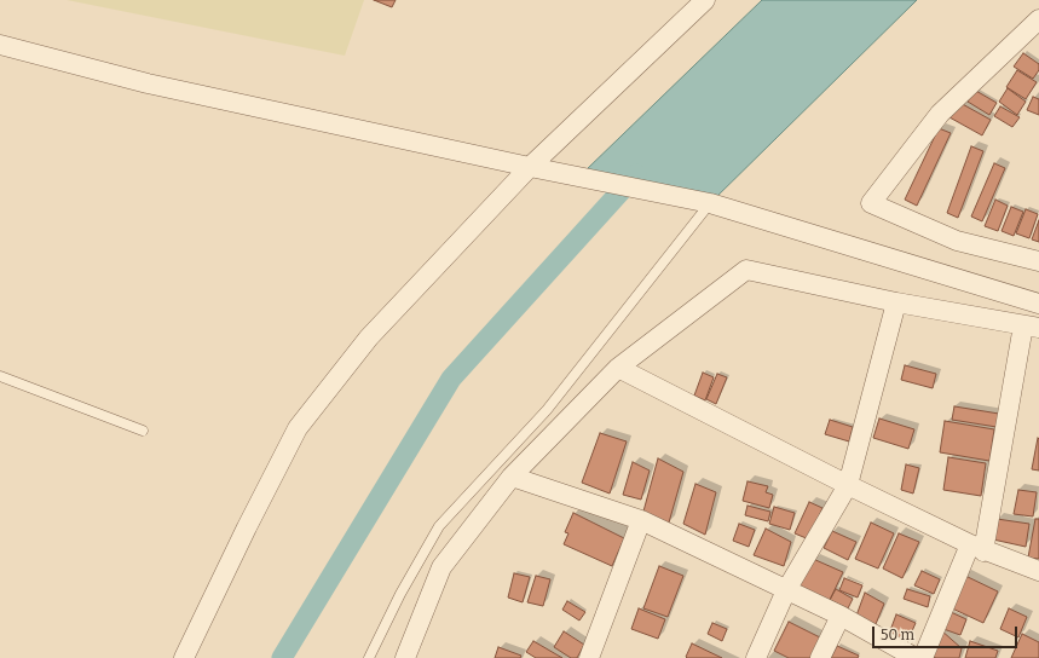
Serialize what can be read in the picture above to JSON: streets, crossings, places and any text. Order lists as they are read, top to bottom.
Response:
{
  "scale_bar": "50 m"
}
